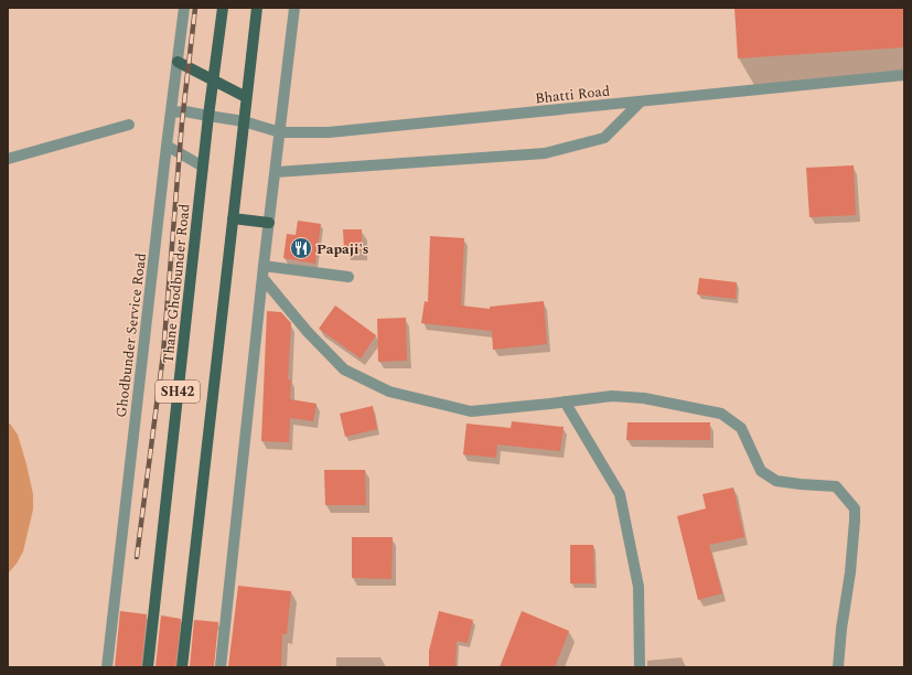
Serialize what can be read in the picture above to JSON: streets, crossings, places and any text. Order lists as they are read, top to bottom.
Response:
{
  "streets": {
    "main road": ["Thane Ghodbunder Road", "SH42"],
    "street": ["Bhatti Road", "Ghodbunder Service Road"]
  },
  "crossings": [
    ["Bhatti Road", "Thane Ghodbunder Road"],
    ["Bhatti Road", "Ghodbunder Service Road"],
    ["Bhatti Road", "SH42"]
  ],
  "places": {
    "restaurant": ["Papaji's"]
  }
}
